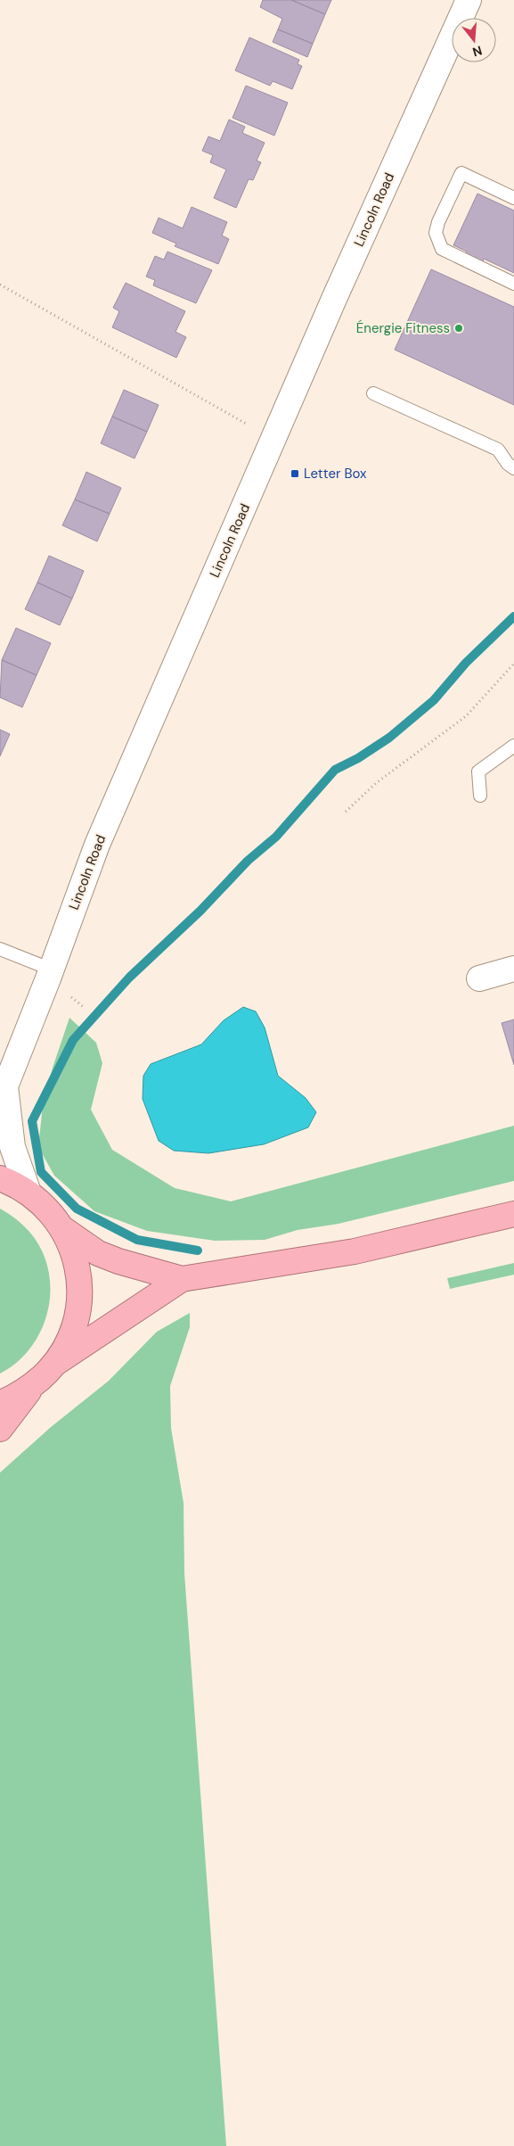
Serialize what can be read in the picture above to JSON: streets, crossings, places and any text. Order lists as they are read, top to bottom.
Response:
{
  "streets": {
    "main road": ["Lincoln Road"]
  },
  "places": {
    "other": ["Énergie Fitness"],
    "transit": ["Letter Box"]
  },
  "north": "bottom"
}
